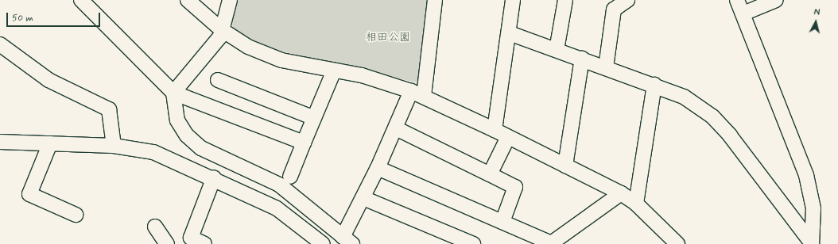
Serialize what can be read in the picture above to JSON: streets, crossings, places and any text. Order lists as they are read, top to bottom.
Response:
{
  "parks": ["相田公園"],
  "scale_bar": "50 m",
  "north": "top"
}
